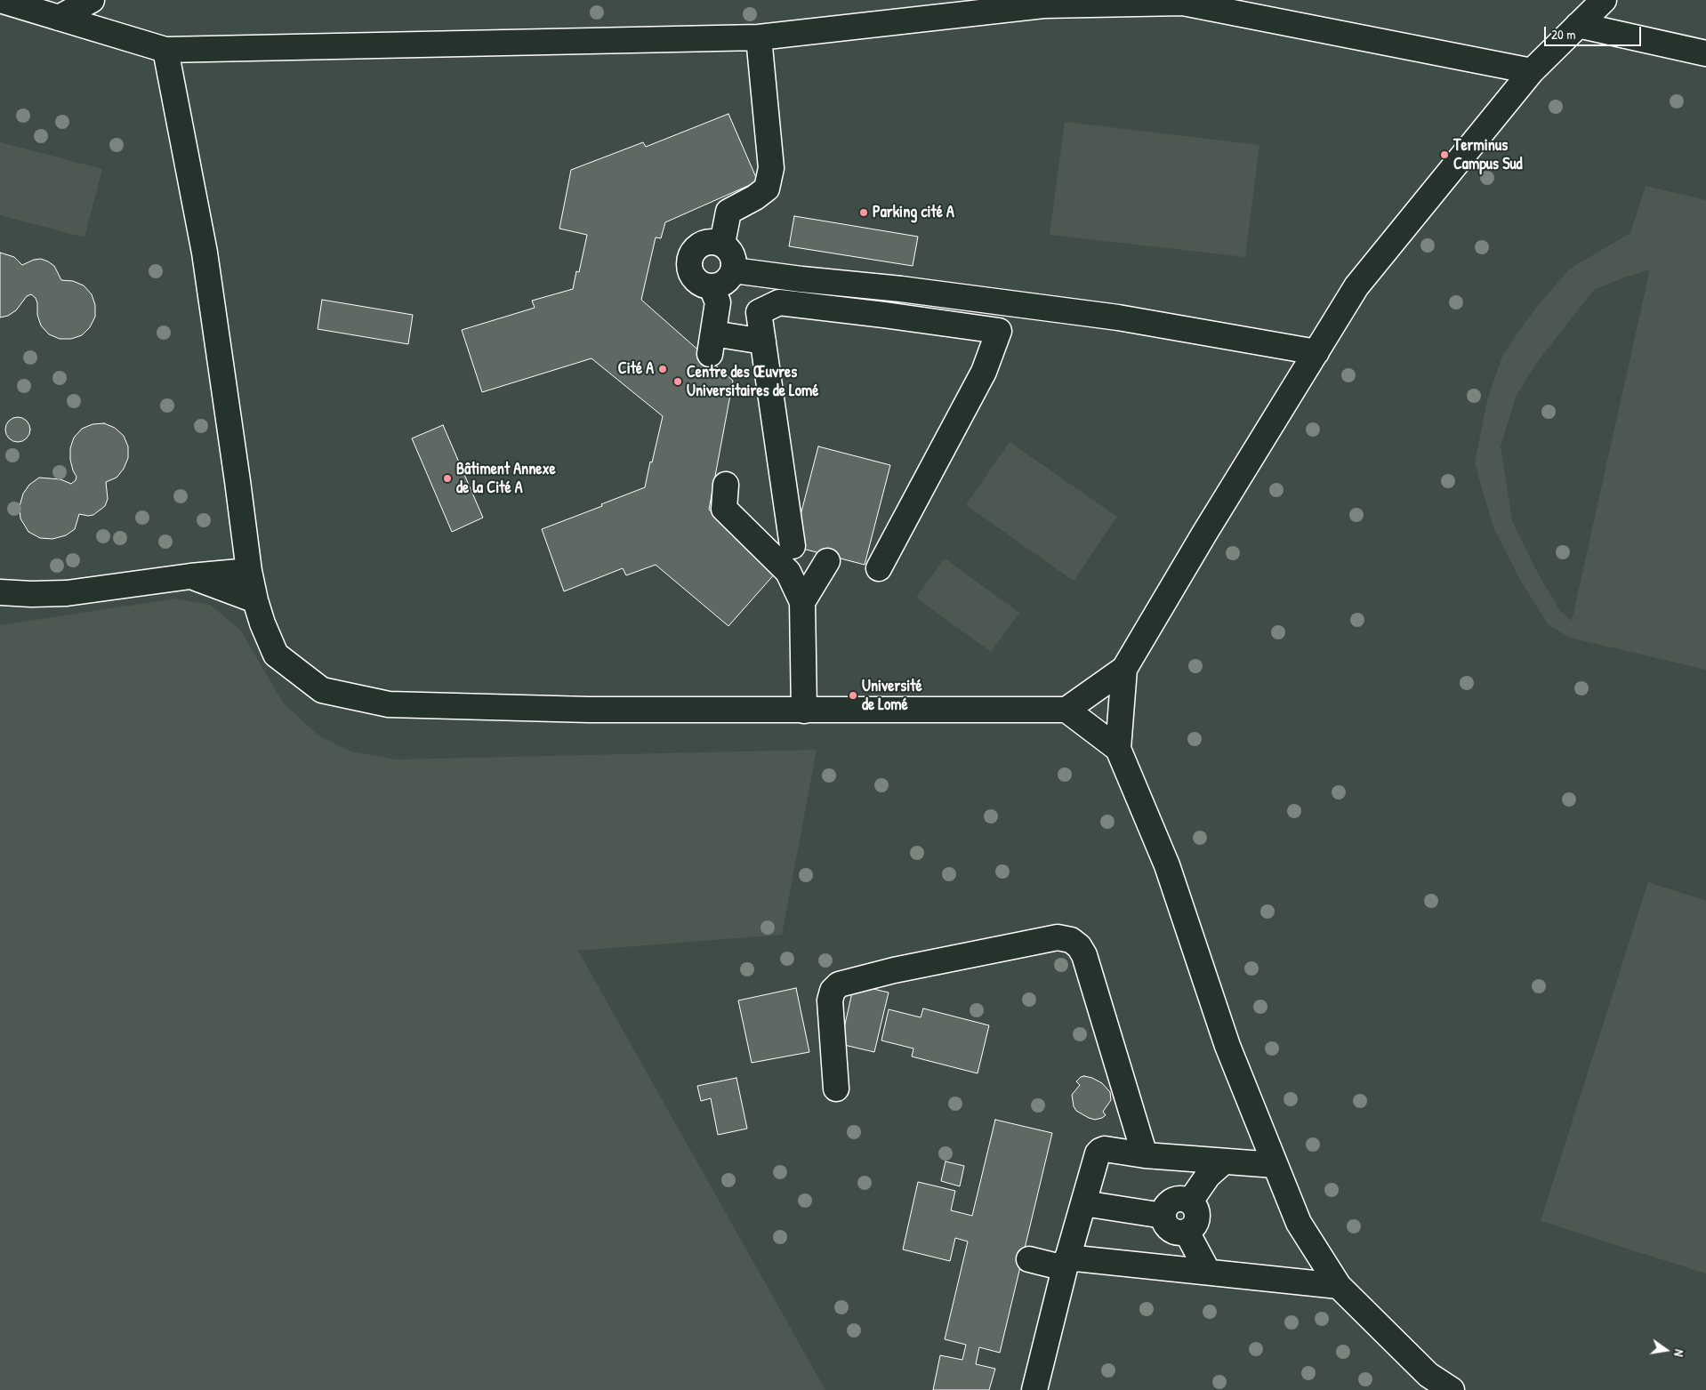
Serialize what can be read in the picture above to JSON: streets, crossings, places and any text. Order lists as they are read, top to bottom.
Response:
{
  "places": [
    "Terminus Campus Sud",
    "Parking cité A",
    "Cité A",
    "Centre des Œuvres Universitaires de Lomé",
    "Bâtiment Annexe de la Cité A",
    "Université de Lomé"
  ],
  "scale_bar": "20 m",
  "north": "right"
}
